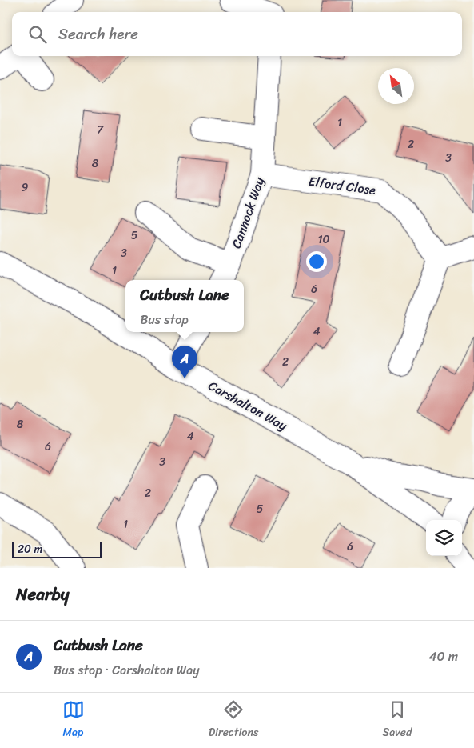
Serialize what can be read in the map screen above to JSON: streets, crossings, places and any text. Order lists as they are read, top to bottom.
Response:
{
  "streets": {
    "street": ["Elford Close", "Cannock Way", "Carshalton Way"]
  },
  "crossings": [
    ["Elford Close", "Cannock Way"]
  ],
  "house_numbers": [
    "1",
    "7",
    "2",
    "3",
    "8",
    "9",
    "5",
    "10",
    "3",
    "1",
    "6",
    "4",
    "2",
    "8",
    "4",
    "6",
    "3",
    "2",
    "5",
    "1",
    "6"
  ],
  "scale_bar": "20 m",
  "north": "top left",
  "page": {
    "search": "Search here",
    "popup": ["Cutbush Lane", "Bus stop"],
    "pins": "A",
    "scale": "20 m",
    "heading": "Nearby",
    "list": [
      {
        "mark": "A",
        "name": "Cutbush Lane",
        "note": "Bus stop · Carshalton Way",
        "value": "40 m"
      }
    ],
    "nav": ["Map", "Directions", "Saved"]
  }
}
